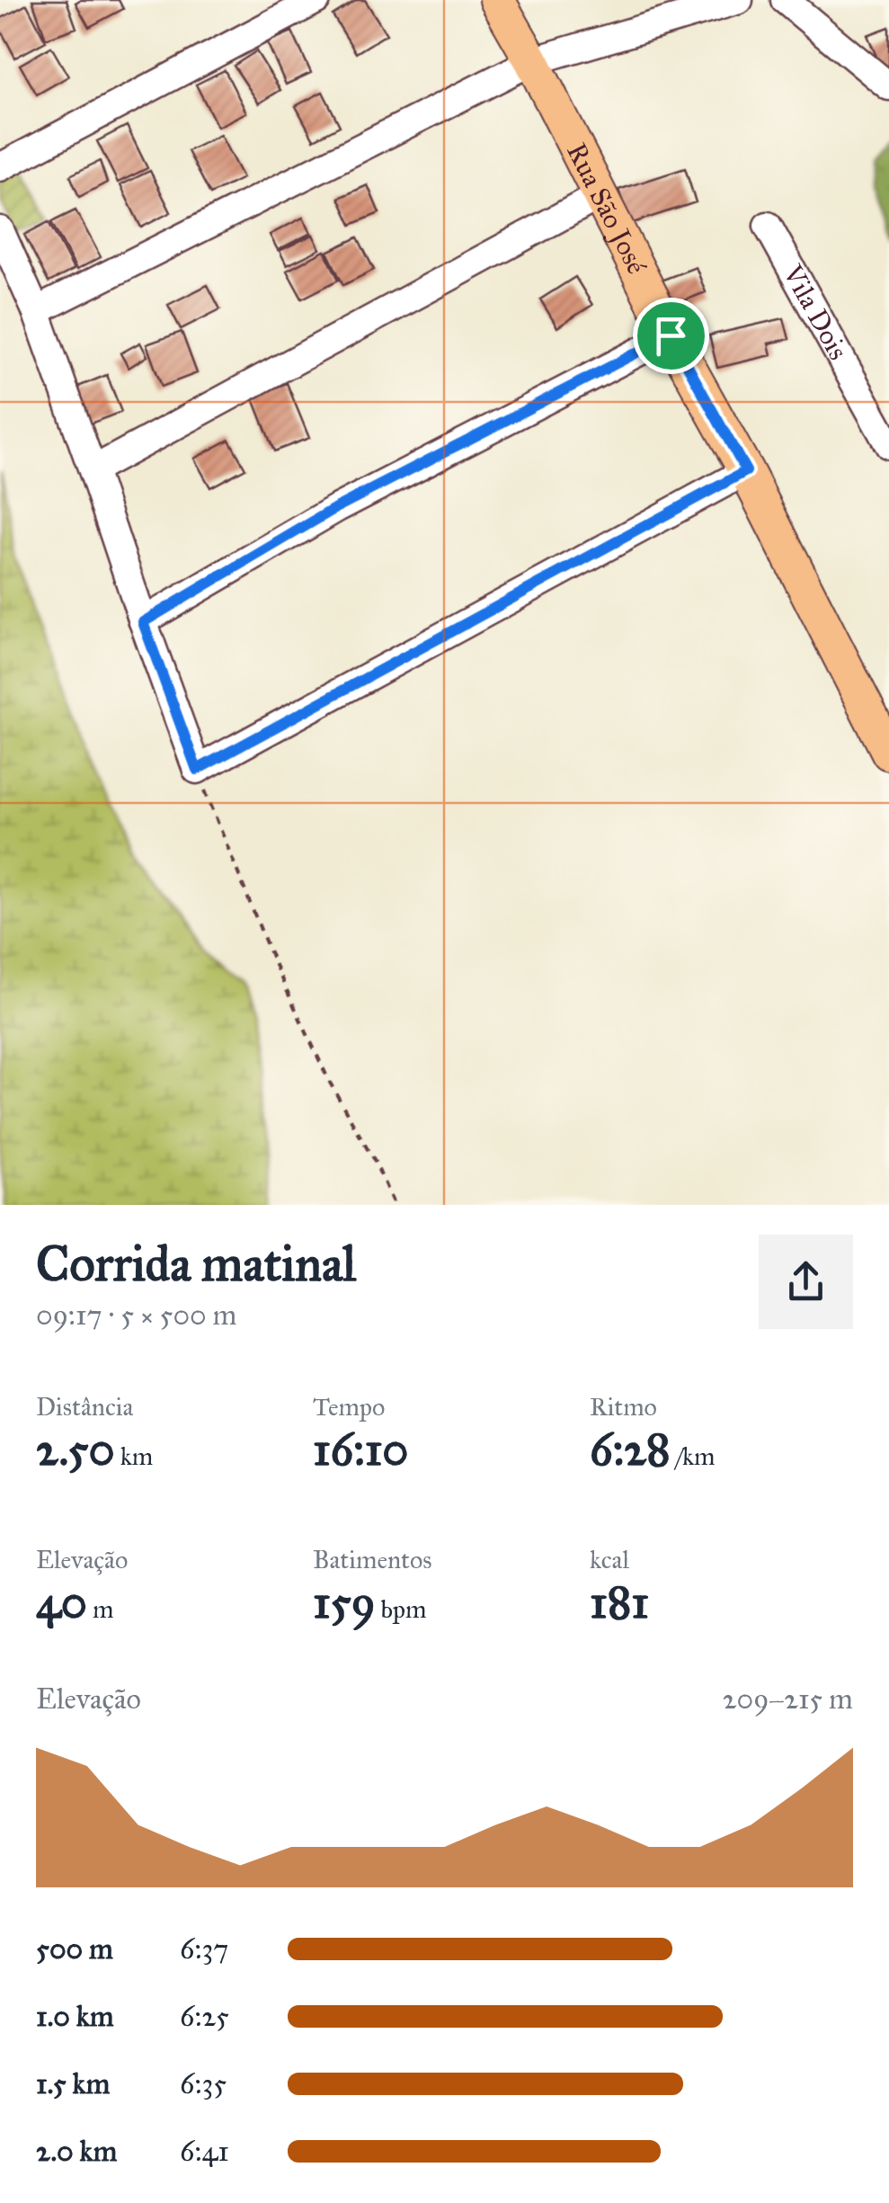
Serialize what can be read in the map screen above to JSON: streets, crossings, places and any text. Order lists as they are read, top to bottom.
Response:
{
  "streets": {
    "main road": ["Rua São José"],
    "street": ["Vila Dois"]
  },
  "page": {
    "heading": ["Corrida matinal", "09:17 · 5 × 500 m"],
    "stats": [
      ["Distância", "2.50 km"],
      ["Tempo", "16:10"],
      ["Ritmo", "6:28 /km"],
      ["Elevação", "40 m"],
      ["Batimentos", "159 bpm"],
      ["kcal", "181"]
    ],
    "chart": ["Elevação", "209–215 m"],
    "list": [
      {
        "name": "500 m",
        "note": "6:37"
      },
      {
        "name": "1.0 km",
        "note": "6:25"
      },
      {
        "name": "1.5 km",
        "note": "6:35"
      },
      {
        "name": "2.0 km",
        "note": "6:41"
      }
    ]
  }
}
